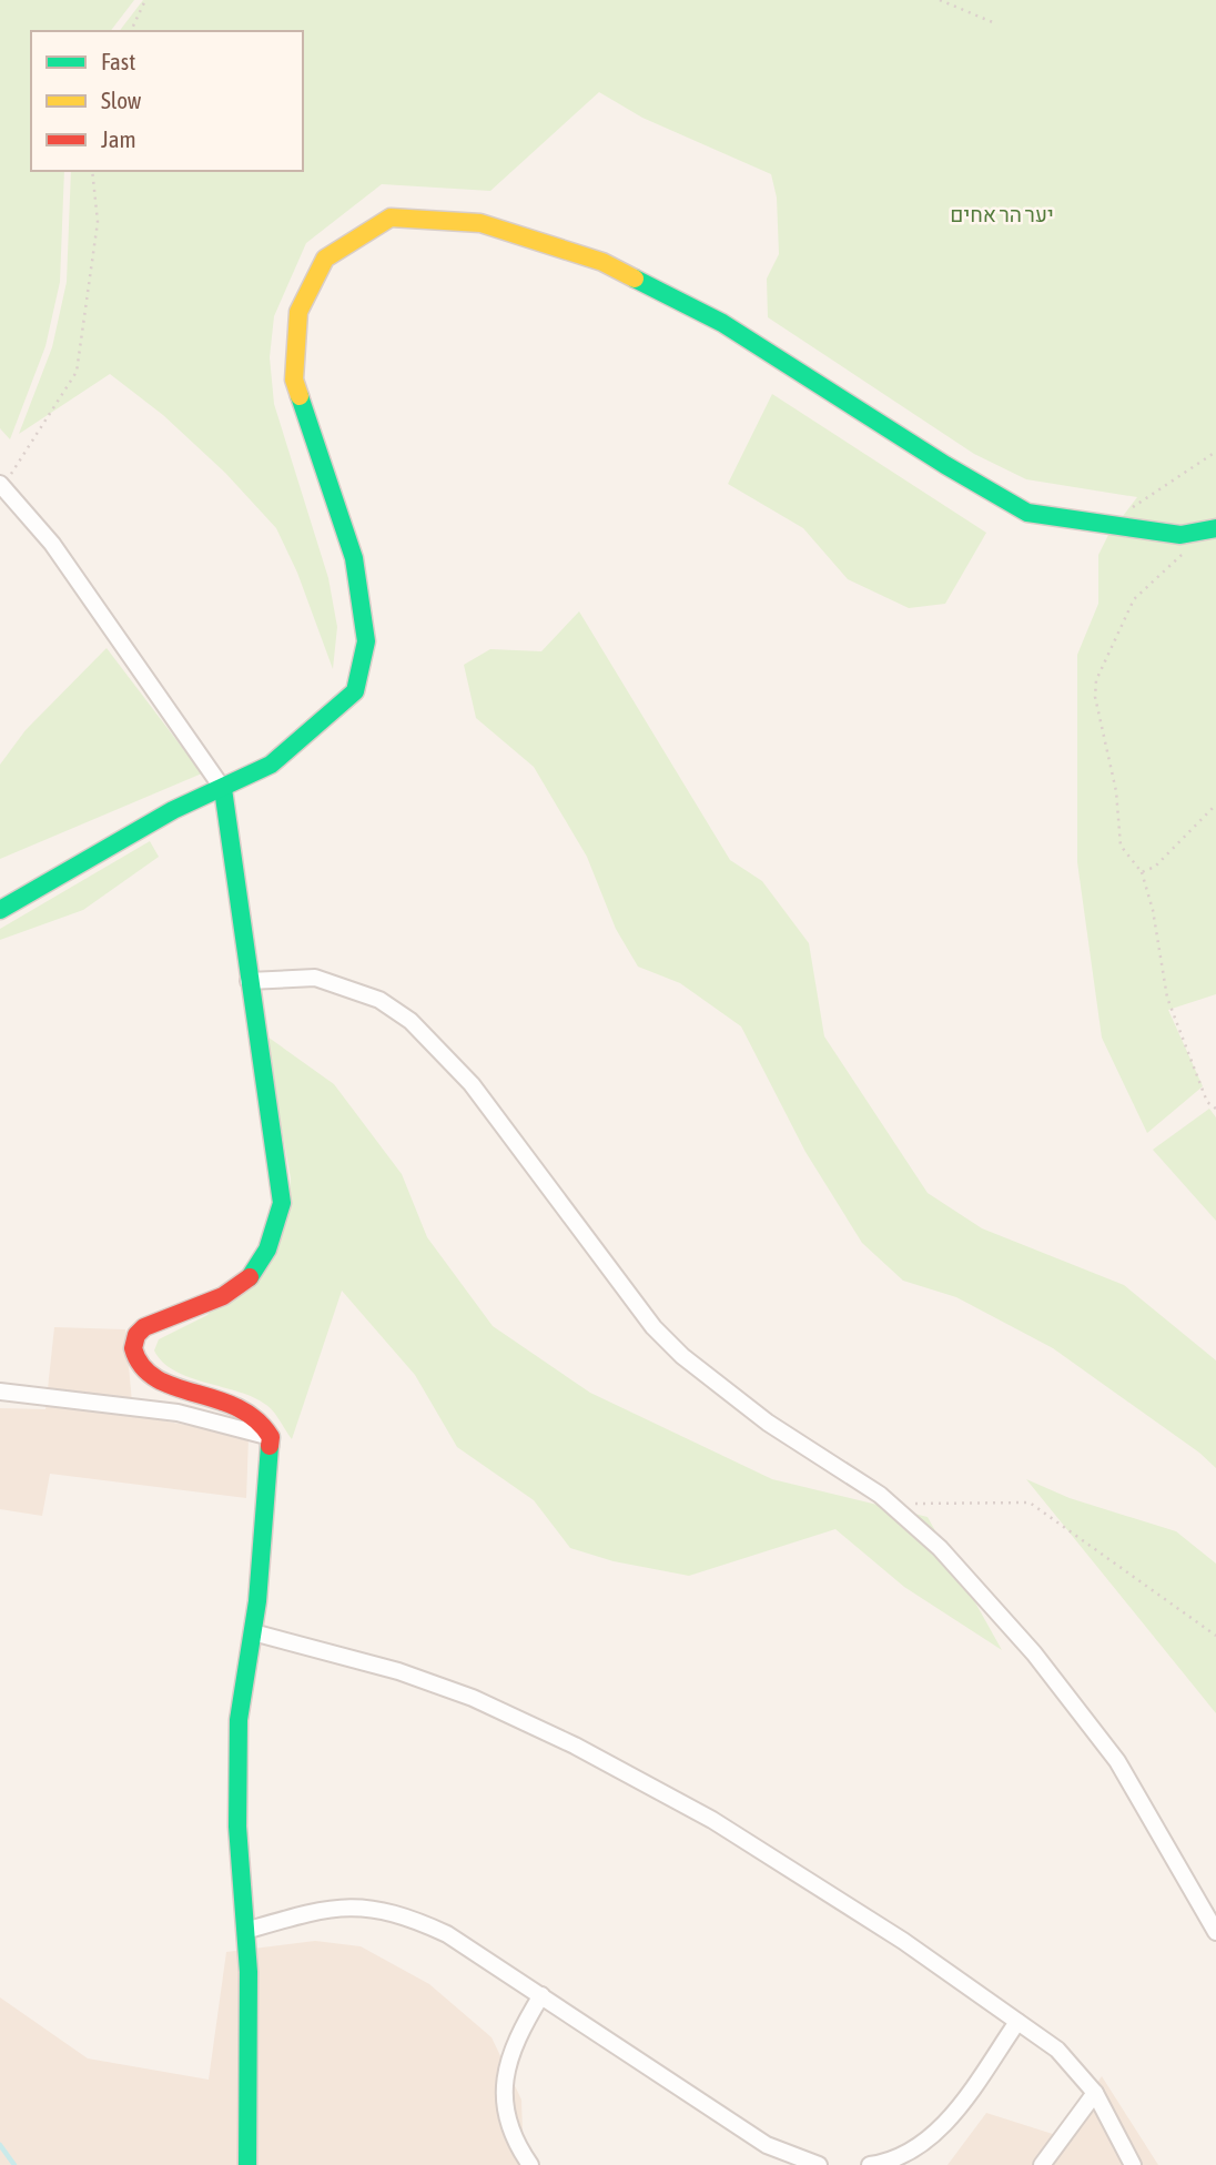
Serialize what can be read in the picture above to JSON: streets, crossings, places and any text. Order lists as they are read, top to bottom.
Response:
{
  "parks": ["יער הר אחים"],
  "legend": ["Fast", "Slow", "Jam"]
}
